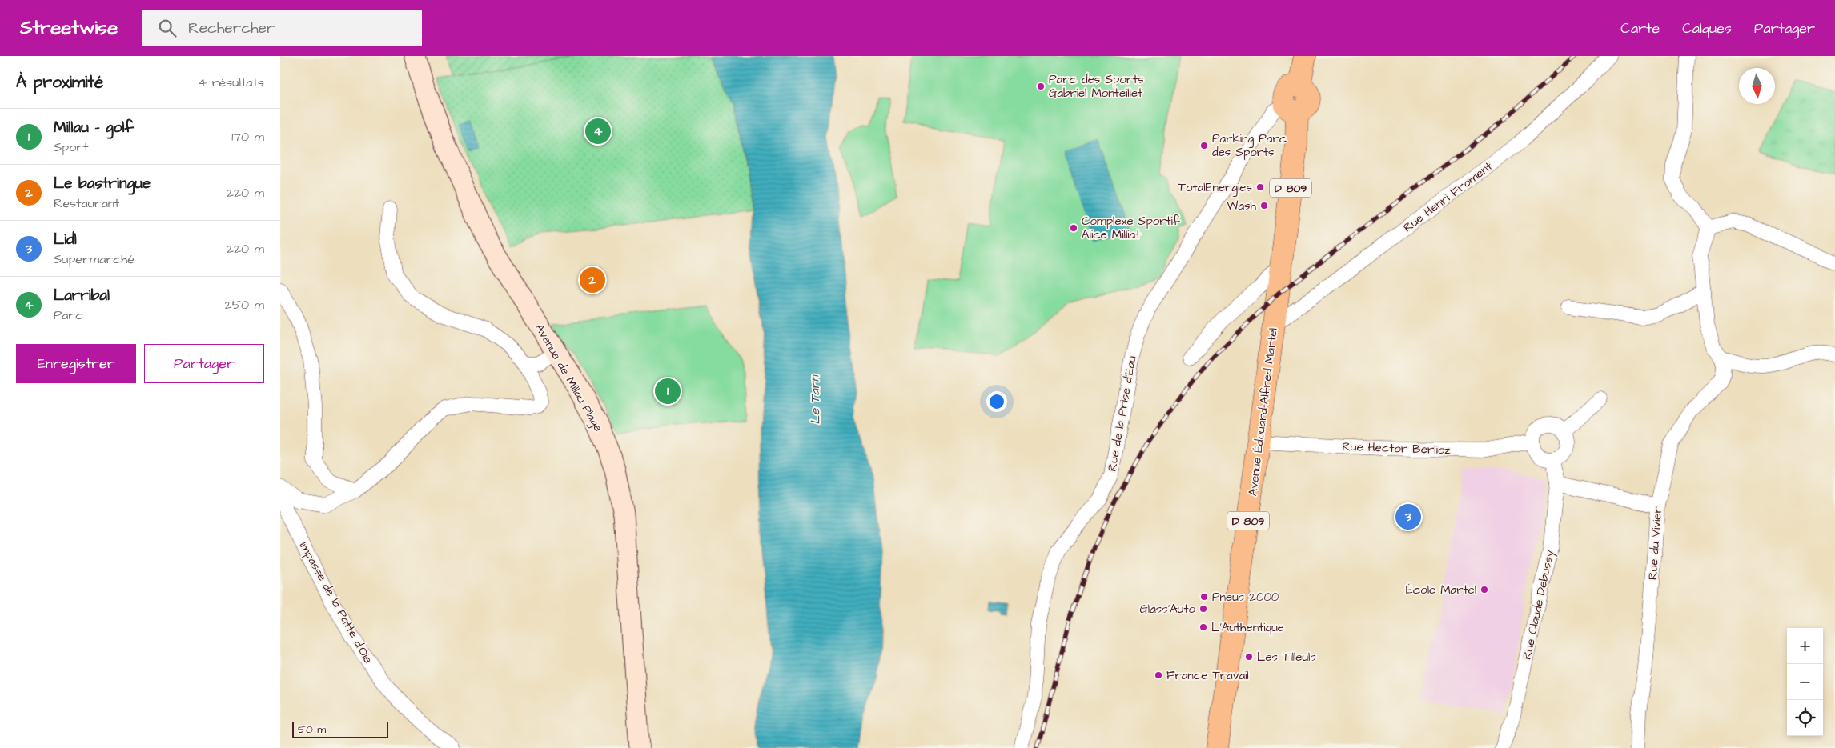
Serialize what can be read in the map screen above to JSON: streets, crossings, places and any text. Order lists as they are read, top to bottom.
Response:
{
  "streets": {
    "main road": ["D 809", "Avenue Édouard-Alfred Martel"],
    "street": [
      "Rue Henri Froment",
      "Avenue de Millau Plage",
      "Rue de la Prise d'Eau",
      "Rue Hector Berlioz",
      "Rue du Vivier",
      "Impasse de la Patte d'Oie",
      "Rue Claude Debussy"
    ]
  },
  "crossings": [
    ["D 809", "Avenue Édouard-Alfred Martel"],
    ["D 809", "Rue de la Prise d'Eau"],
    ["Rue Henri Froment", "Avenue Édouard-Alfred Martel"],
    ["Avenue Édouard-Alfred Martel", "Rue Hector Berlioz"],
    ["Rue Hector Berlioz", "Rue Claude Debussy"]
  ],
  "water": ["Le Tarn"],
  "places": [
    "Parc des Sports Gabriel Monteillet",
    "Parking Parc des Sports",
    "TotalEnergies",
    "Wash",
    "Complexe Sportif Alice Milliat",
    "École Martel",
    "Pneus 2000",
    "Glass'Auto",
    "L'Authentique",
    "Les Tilleuls",
    "France Travail"
  ],
  "scale_bar": "50 m",
  "north": "bottom",
  "page": {
    "header": "Streetwise",
    "search": "Rechercher",
    "nav": ["Carte", "Calques", "Partager"],
    "heading": ["À proximité", "4 résultats"],
    "list": [
      {
        "mark": "1",
        "name": "Millau - golf",
        "note": "Sport",
        "value": "170 m"
      },
      {
        "mark": "2",
        "name": "Le bastringue",
        "note": "Restaurant",
        "value": "220 m"
      },
      {
        "mark": "3",
        "name": "Lidl",
        "note": "Supermarché",
        "value": "220 m"
      },
      {
        "mark": "4",
        "name": "Larribal",
        "note": "Parc",
        "value": "250 m"
      }
    ],
    "pins": [
      "4",
      "2",
      "1",
      "3"
    ],
    "buttons": ["Enregistrer", "Partager"],
    "map_buttons": ["+", "−"],
    "scale": "50 m"
  }
}
